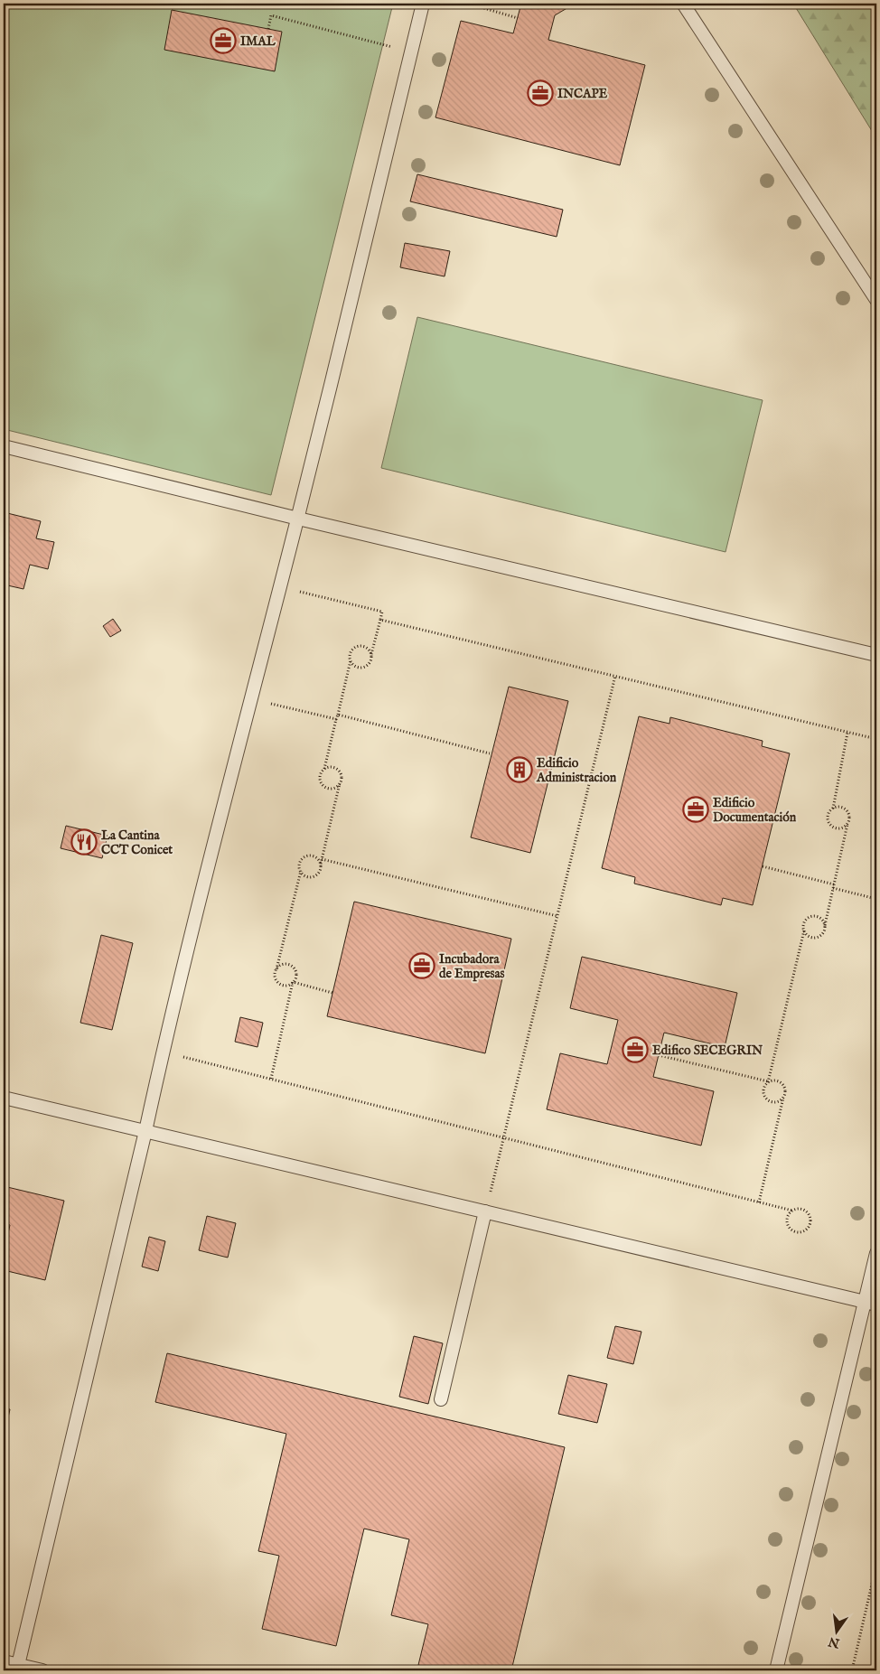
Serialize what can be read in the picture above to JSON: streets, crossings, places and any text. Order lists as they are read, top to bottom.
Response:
{
  "places": {
    "office": [
      "IMAL",
      "INCAPE",
      "Edificio Documentación",
      "Incubadora de Empresas",
      "Edifico SECEGRIN"
    ],
    "building": ["Edificio Administracion"],
    "restaurant": ["La Cantina CCT Conicet"]
  },
  "north": "bottom"
}
